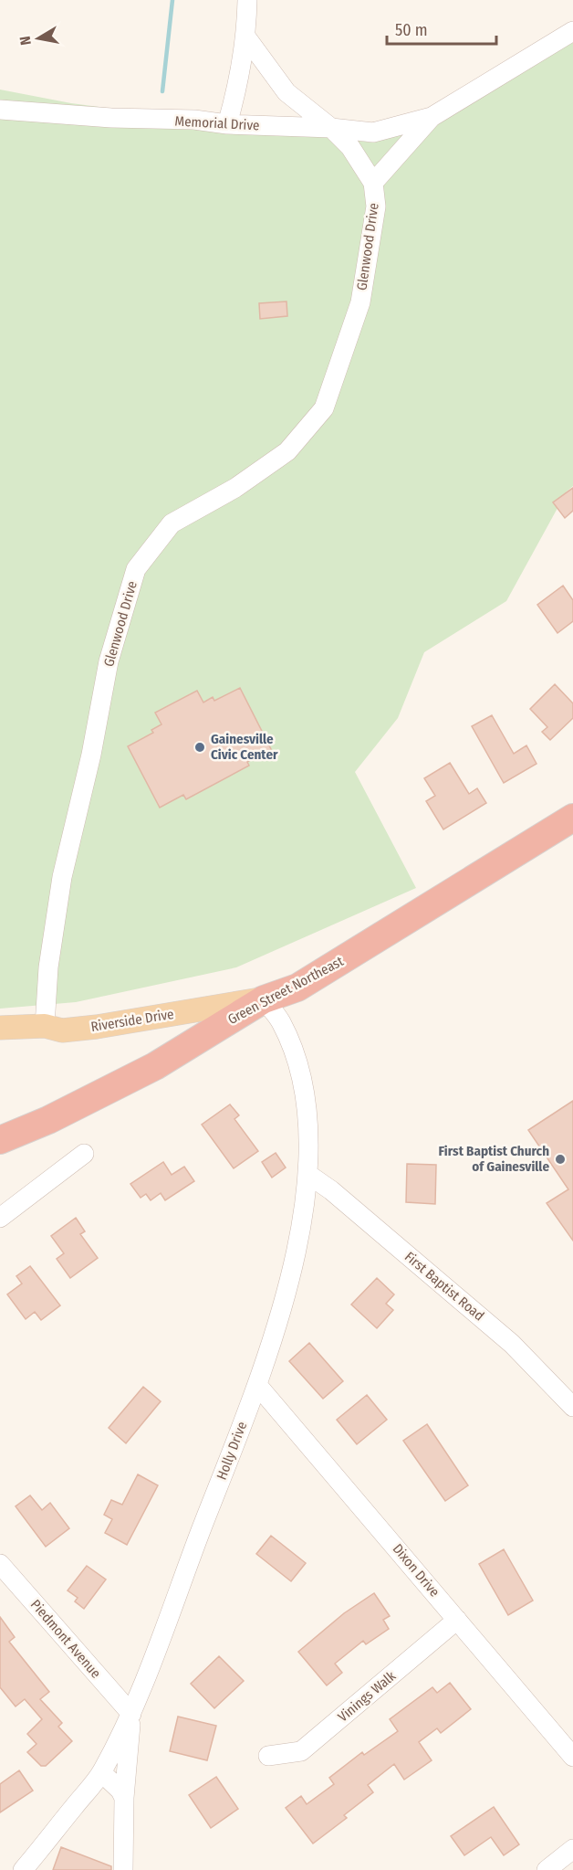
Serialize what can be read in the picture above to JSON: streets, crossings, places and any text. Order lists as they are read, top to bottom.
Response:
{
  "streets": {
    "highway": ["Green Street Northeast"],
    "main road": ["Riverside Drive"],
    "street": [
      "Memorial Drive",
      "Glenwood Drive",
      "First Baptist Road",
      "Holly Drive",
      "Dixon Drive",
      "Piedmont Avenue",
      "Vinings Walk"
    ]
  },
  "crossings": [
    ["Memorial Drive", "Glenwood Drive"],
    ["Glenwood Drive", "Riverside Drive"],
    ["Green Street Northeast", "Riverside Drive"],
    ["Green Street Northeast", "Holly Drive"],
    ["Riverside Drive", "Holly Drive"],
    ["First Baptist Road", "Holly Drive"],
    ["Holly Drive", "Dixon Drive"],
    ["Holly Drive", "Piedmont Avenue"],
    ["Dixon Drive", "Vinings Walk"]
  ],
  "places": ["Gainesville Civic Center", "First Baptist Church of Gainesville"],
  "scale_bar": "50 m",
  "north": "left"
}
